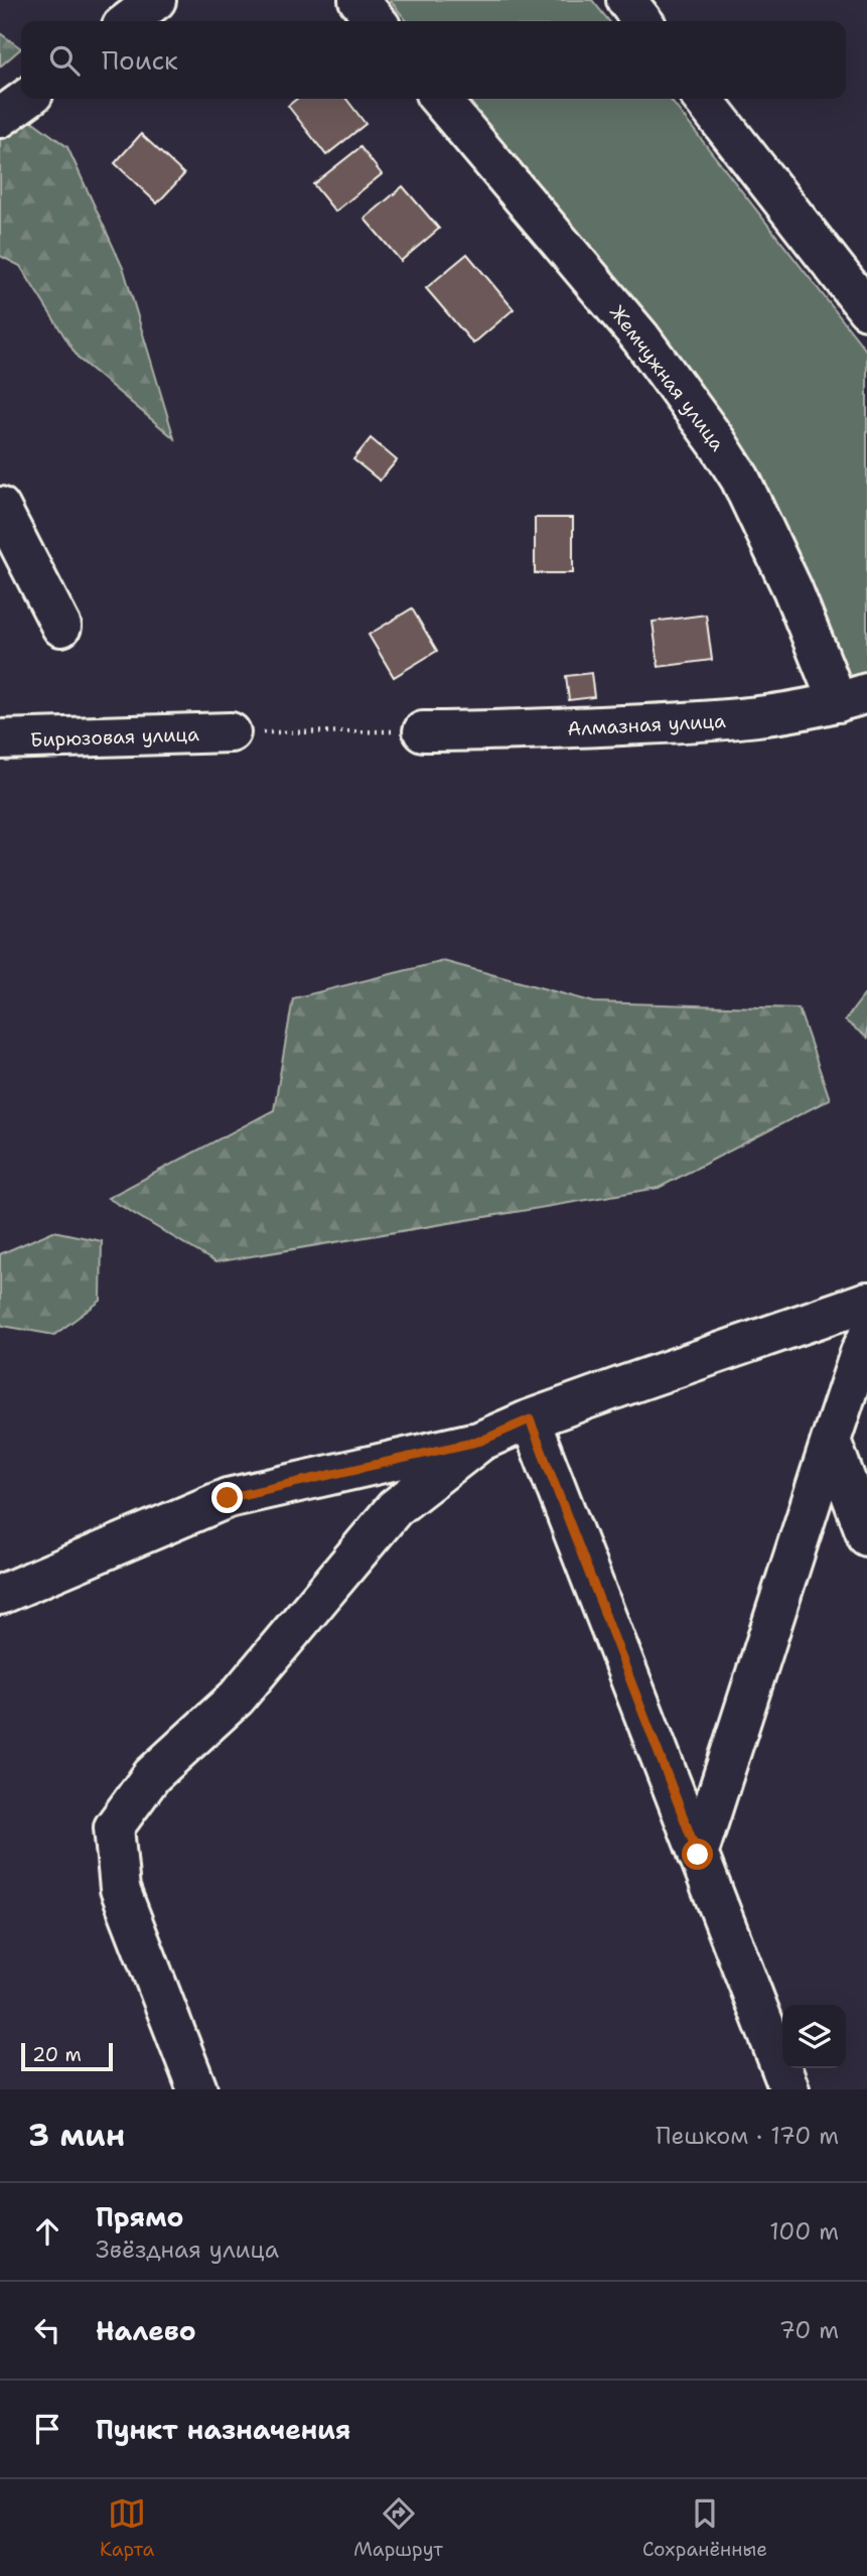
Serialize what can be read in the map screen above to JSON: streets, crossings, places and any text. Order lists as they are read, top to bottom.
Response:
{
  "streets": {
    "street": ["Жемчужная улица", "Алмазная улица", "Бирюзовая улица"]
  },
  "crossings": [
    ["Жемчужная улица", "Алмазная улица"]
  ],
  "scale_bar": "20 m",
  "page": {
    "search": "Поиск",
    "scale": "20 m",
    "heading": ["3 мин", "Пешком · 170 m"],
    "list": [
      ["Прямо", "Звёздная улица", "100 m"],
      ["Налево", "70 m"],
      "Пункт назначения"
    ],
    "nav": ["Карта", "Маршрут", "Сохранённые"]
  }
}
